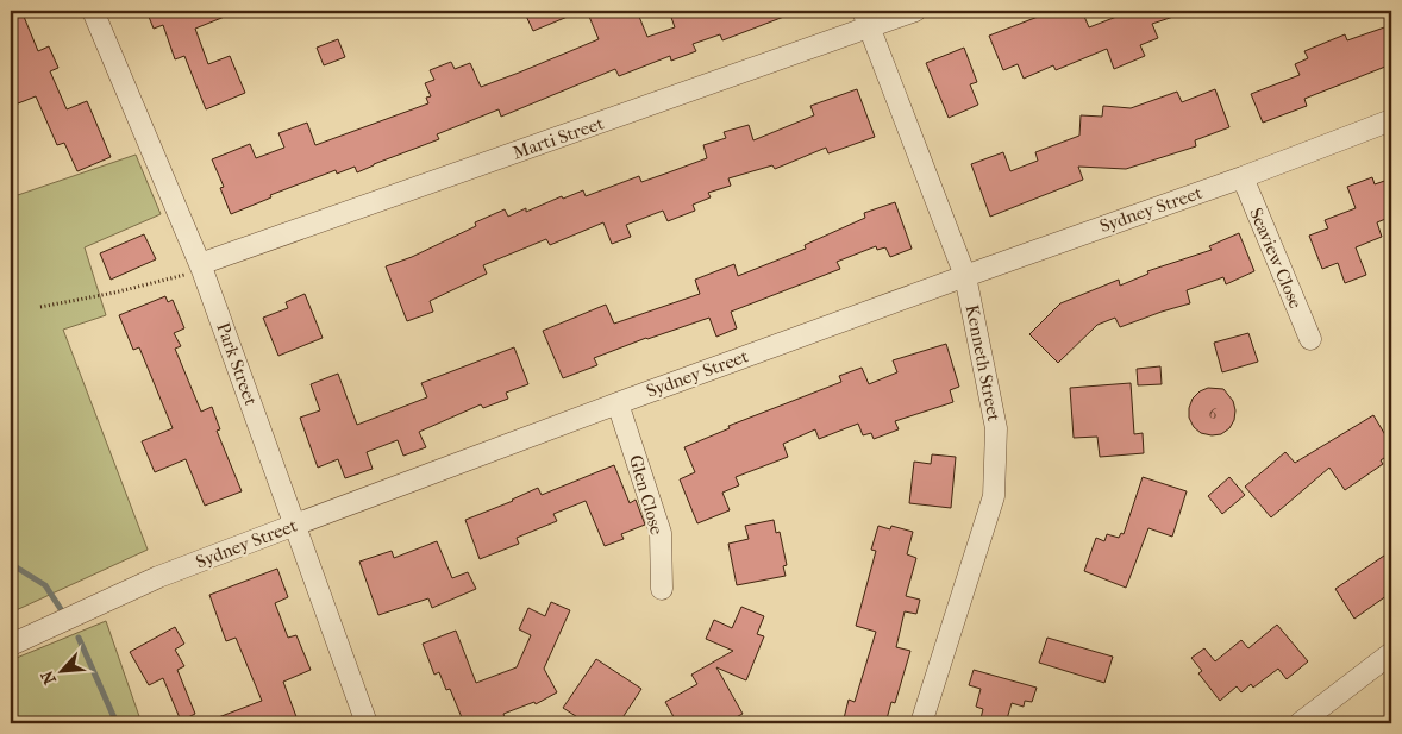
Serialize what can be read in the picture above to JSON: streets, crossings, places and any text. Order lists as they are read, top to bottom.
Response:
{
  "streets": {
    "street": [
      "Marti Street",
      "Sydney Street",
      "Seaview Close",
      "Kenneth Street",
      "Park Street",
      "Glen Close"
    ]
  },
  "crossings": [
    ["Marti Street", "Kenneth Street"],
    ["Marti Street", "Park Street"],
    ["Sydney Street", "Seaview Close"],
    ["Sydney Street", "Kenneth Street"],
    ["Sydney Street", "Park Street"],
    ["Sydney Street", "Glen Close"]
  ],
  "house_numbers": ["6"],
  "north": "bottom left"
}
